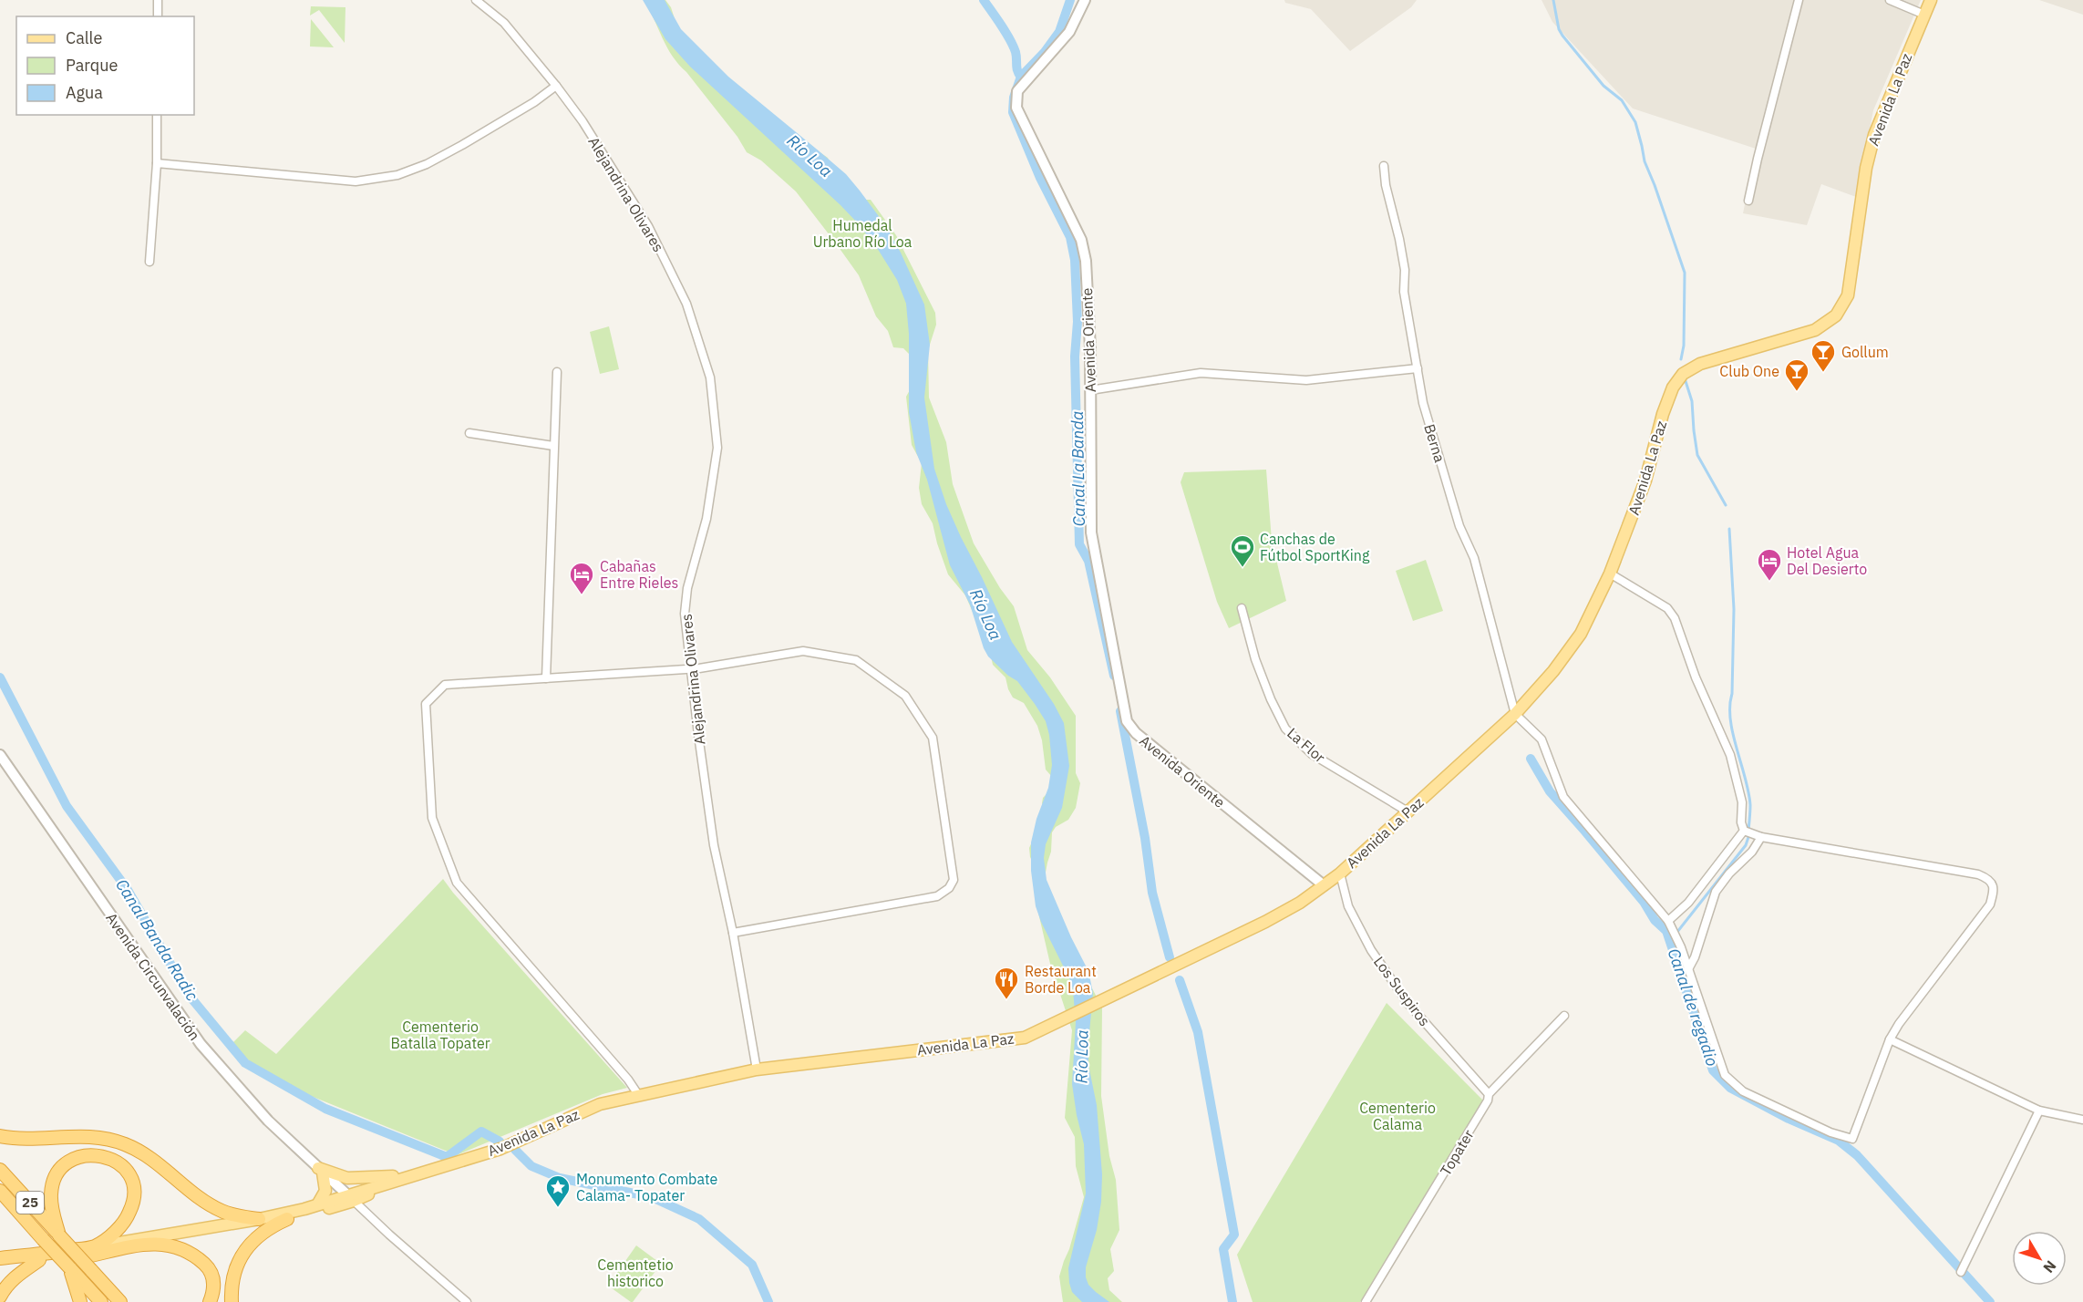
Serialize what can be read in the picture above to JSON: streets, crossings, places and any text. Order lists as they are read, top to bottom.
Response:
{
  "streets": {
    "highway": ["Avenida La Paz", "25"],
    "street": [
      "Alejandrina Olivares",
      "Avenida Oriente",
      "Berna",
      "La Flor",
      "Avenida Circunvalación",
      "Los Suspiros",
      "Topater"
    ]
  },
  "crossings": [
    ["Avenida La Paz", "Alejandrina Olivares"],
    ["Avenida La Paz", "Avenida Oriente"],
    ["Avenida La Paz", "Berna"],
    ["Avenida La Paz", "La Flor"],
    ["Avenida La Paz", "Avenida Circunvalación"],
    ["Avenida La Paz", "Los Suspiros"],
    ["Avenida La Paz", "25"],
    ["Los Suspiros", "Topater"]
  ],
  "water": [
    "Río Loa",
    "Canal La Banda",
    "Canal Banda Radic",
    "Canal de regadio"
  ],
  "parks": [
    "Humedal Urbano Río Loa",
    "Cementerio Batalla Topater",
    "Cementerio Calama",
    "Cementetio historico"
  ],
  "places": {
    "bar": ["Gollum", "Club One"],
    "sports": ["Canchas de Fútbol SportKing"],
    "hotel": ["Hotel Agua Del Desierto", "Cabañas Entre Rieles"],
    "restaurant": ["Restaurant Borde Loa"],
    "place": ["Monumento Combate Calama- Topater"]
  },
  "legend": ["Calle", "Parque", "Agua"],
  "north": "bottom right"
}
